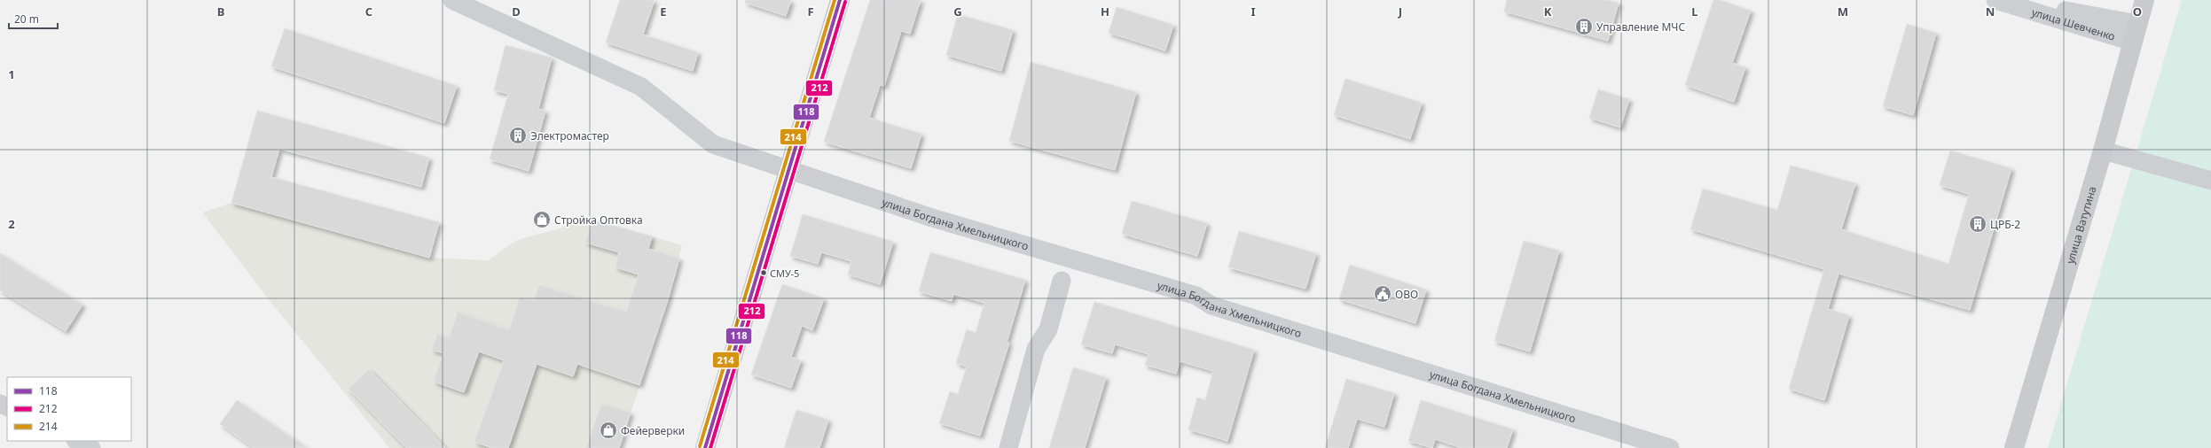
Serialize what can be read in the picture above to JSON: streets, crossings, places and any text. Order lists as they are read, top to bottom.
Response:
{
  "streets": {
    "main road": ["улица Ватутина"],
    "street": ["улица Шевченко", "улица Богдана Хмельницкого"]
  },
  "crossings": [
    ["улица Шевченко", "улица Ватутина"]
  ],
  "places": {
    "building": ["Управление МЧС", "Электромастер", "ЦРБ-2"],
    "shop": ["Стройка Оптовка", "Фейерверки"],
    "other": ["СМУ-5"],
    "public building": ["ОВО"]
  },
  "lines": ["transit line 118", "transit line 214", "transit line 212"],
  "legend": ["118", "212", "214"],
  "scale_bar": "20 m",
  "grid": {
    "columns": [
      "B",
      "C",
      "D",
      "E",
      "F",
      "G",
      "H",
      "I",
      "J",
      "K",
      "L",
      "M",
      "N",
      "O"
    ],
    "rows": ["1", "2"]
  }
}
